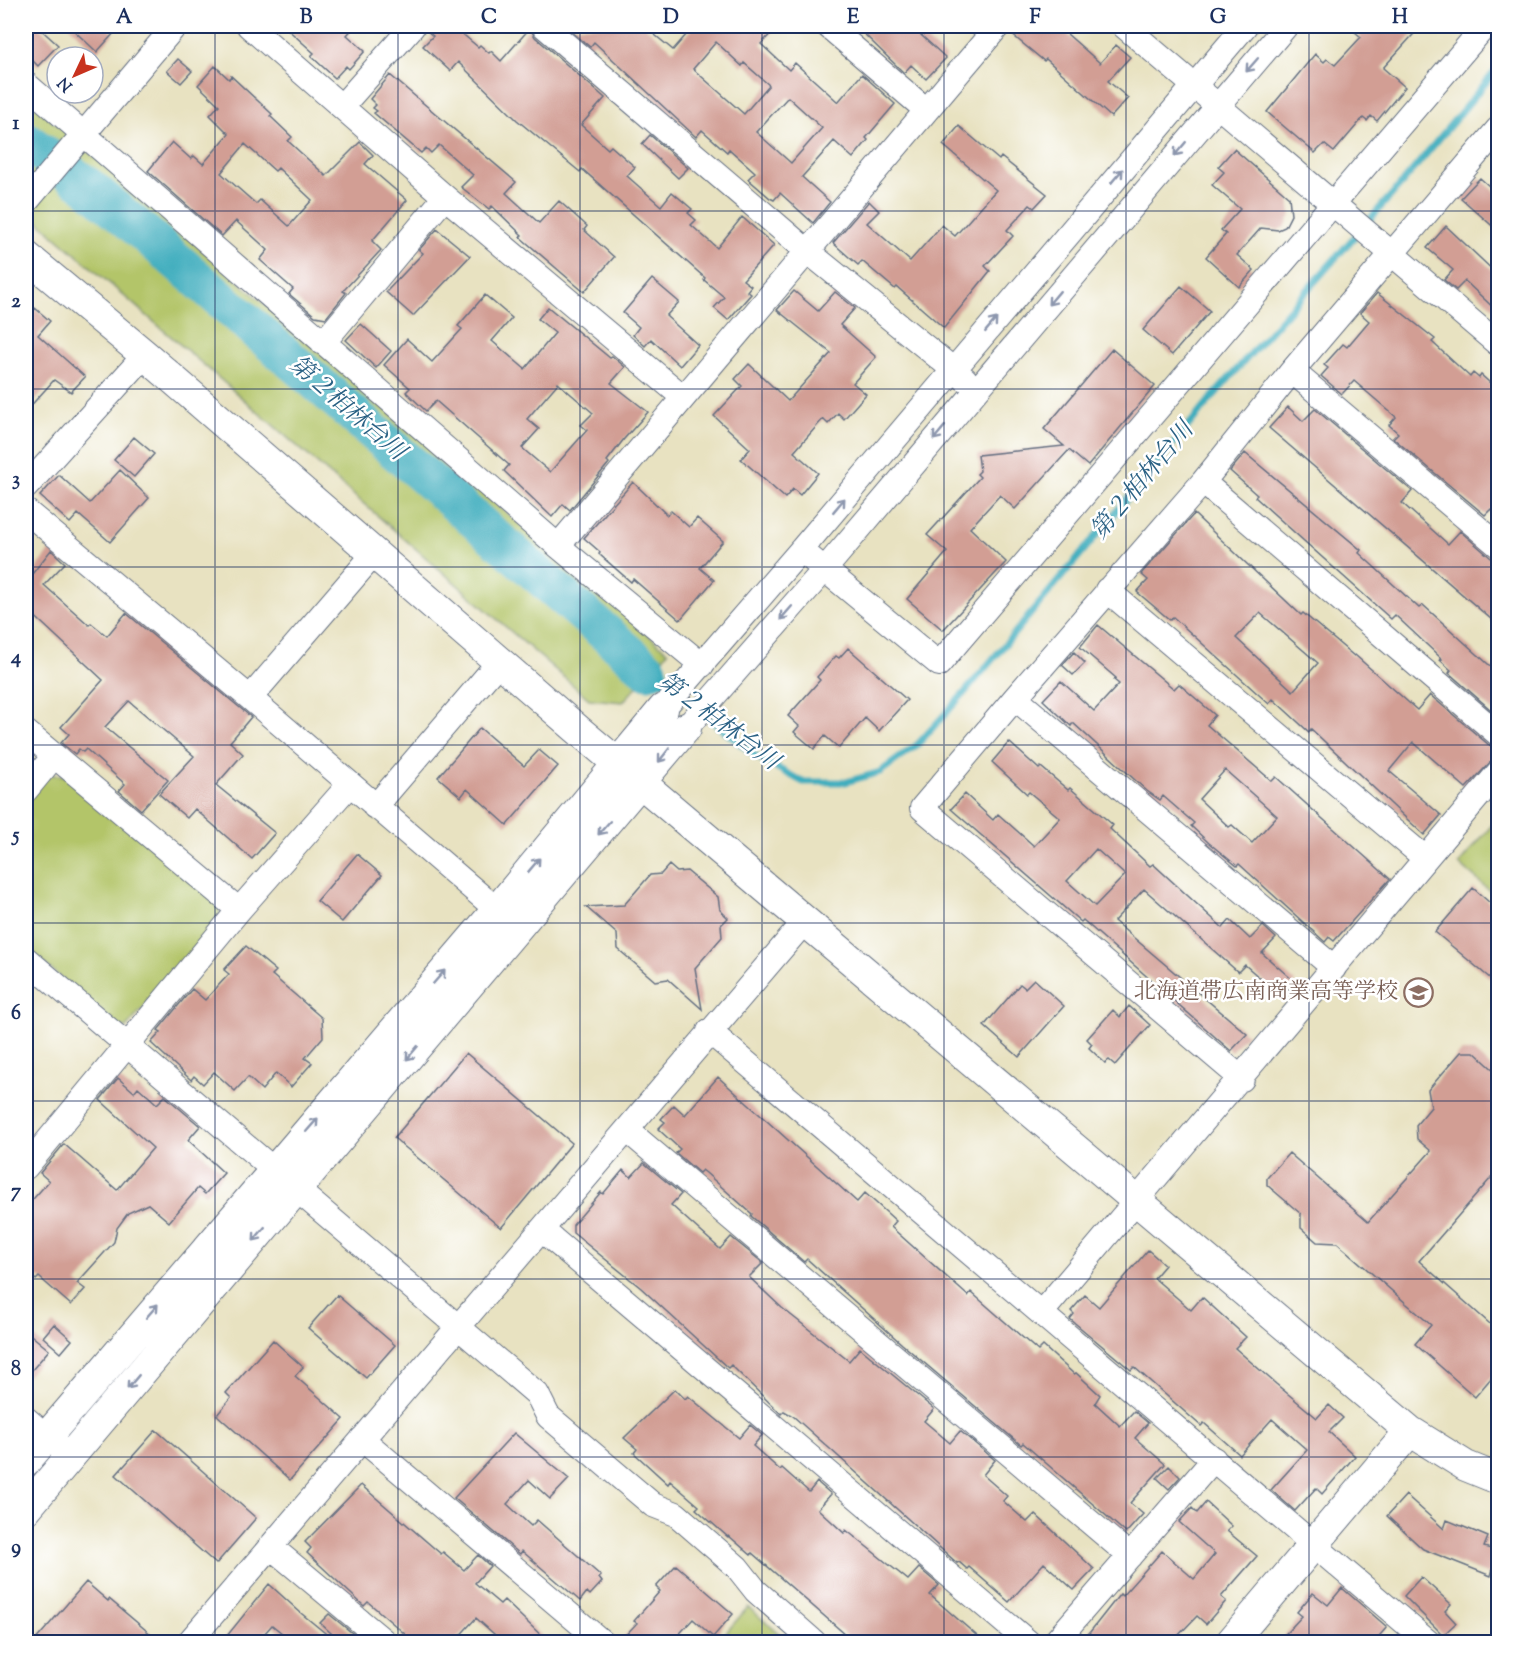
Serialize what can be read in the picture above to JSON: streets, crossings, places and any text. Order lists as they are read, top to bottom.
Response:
{
  "water": ["第２柏林台川"],
  "places": {
    "school or university": ["北海道帯広南商業高等学校"]
  },
  "north": "bottom left",
  "grid": {
    "columns": [
      "A",
      "B",
      "C",
      "D",
      "E",
      "F",
      "G",
      "H"
    ],
    "rows": [
      "1",
      "2",
      "3",
      "4",
      "5",
      "6",
      "7",
      "8",
      "9"
    ]
  }
}
